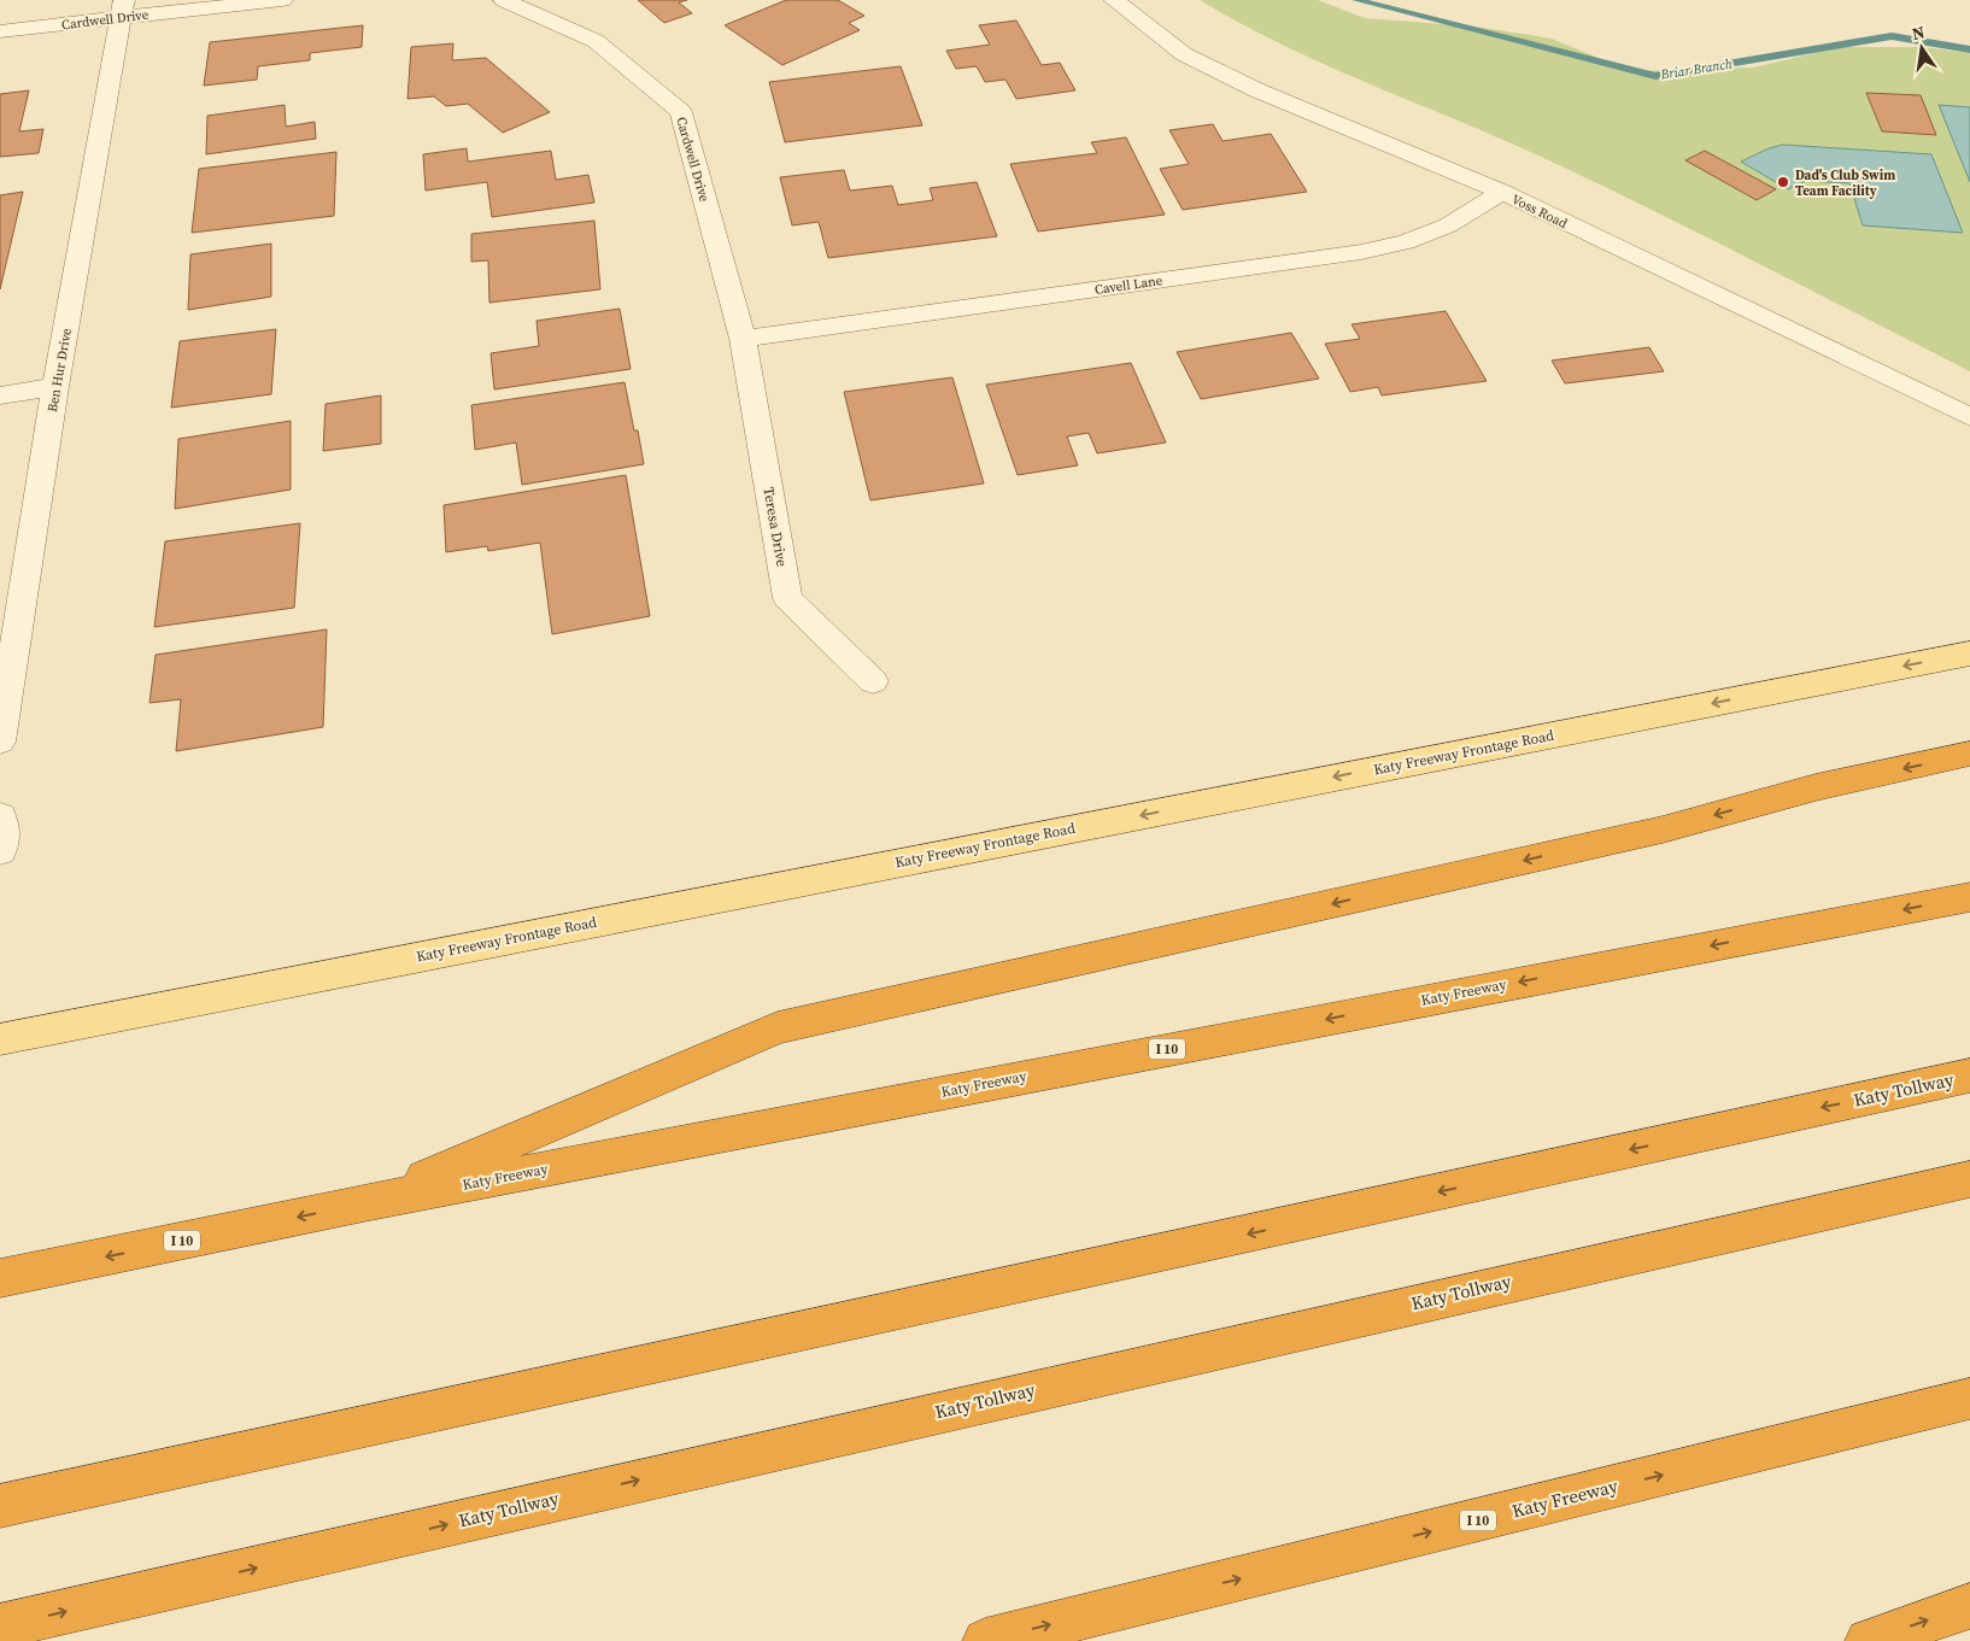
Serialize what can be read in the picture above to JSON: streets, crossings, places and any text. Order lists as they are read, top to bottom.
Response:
{
  "streets": {
    "highway": ["Katy Freeway", "I 10", "Katy Tollway"],
    "main road": ["Katy Freeway Frontage Road"],
    "street": [
      "Cardwell Drive",
      "Voss Road",
      "Cavell Lane",
      "Ben Hur Drive",
      "Teresa Drive"
    ]
  },
  "crossings": [
    ["Cardwell Drive", "Cavell Lane"],
    ["Cardwell Drive", "Ben Hur Drive"],
    ["Cardwell Drive", "Teresa Drive"],
    ["Voss Road", "Cavell Lane"],
    ["Cavell Lane", "Teresa Drive"]
  ],
  "one_way": ["Katy Freeway Frontage Road"],
  "water": ["Briar Branch"],
  "places": ["Dad's Club Swim Team Facility"],
  "north": "top"
}
